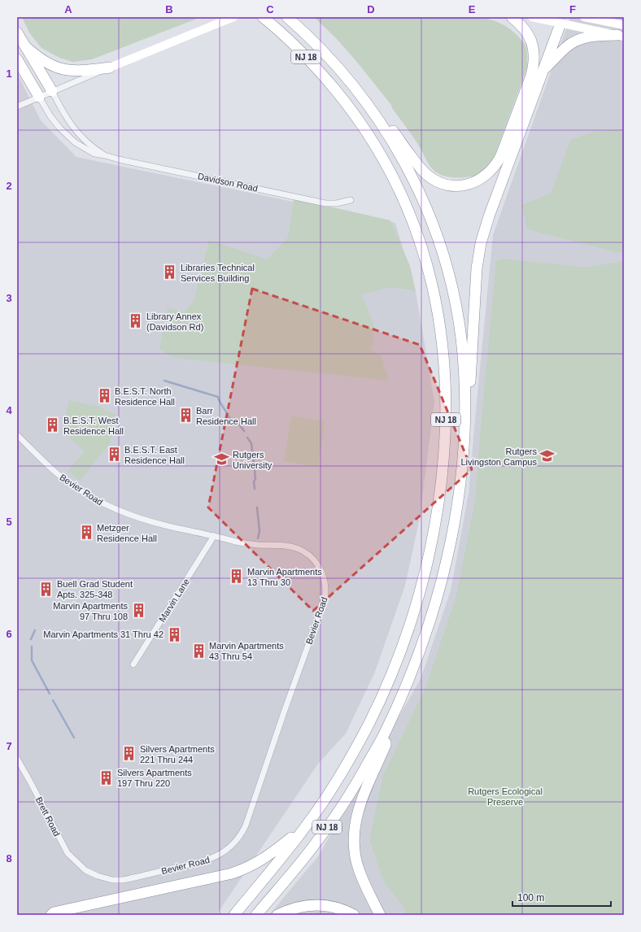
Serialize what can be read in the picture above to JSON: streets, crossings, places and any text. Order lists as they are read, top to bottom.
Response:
{
  "streets": {
    "highway": ["NJ 18"],
    "street": [
      "Davidson Road",
      "Bevier Road",
      "Marvin Lane",
      "Brett Road"
    ]
  },
  "crossings": [
    ["Bevier Road", "Marvin Lane"],
    ["Bevier Road", "Brett Road"]
  ],
  "parks": ["Rutgers Ecological Preserve"],
  "places": {
    "building": [
      "Libraries Technical Services Building",
      "Library Annex (Davidson Rd)",
      "B.E.S.T. North Residence Hall",
      "Barr Residence Hall",
      "B.E.S.T. West Residence Hall",
      "B.E.S.T. East Residence Hall",
      "Metzger Residence Hall",
      "Marvin Apartments 13 Thru 30",
      "Buell Grad Student Apts. 325-348",
      "Marvin Apartments 97 Thru 108",
      "Marvin Apartments 31 Thru 42",
      "Marvin Apartments 43 Thru 54",
      "Silvers Apartments 221 Thru 244",
      "Silvers Apartments 197 Thru 220"
    ],
    "school or university": ["Rutgers Livingston Campus", "Rutgers University"]
  },
  "scale_bar": "100 m",
  "grid": {
    "columns": [
      "A",
      "B",
      "C",
      "D",
      "E",
      "F"
    ],
    "rows": [
      "1",
      "2",
      "3",
      "4",
      "5",
      "6",
      "7",
      "8"
    ]
  }
}
